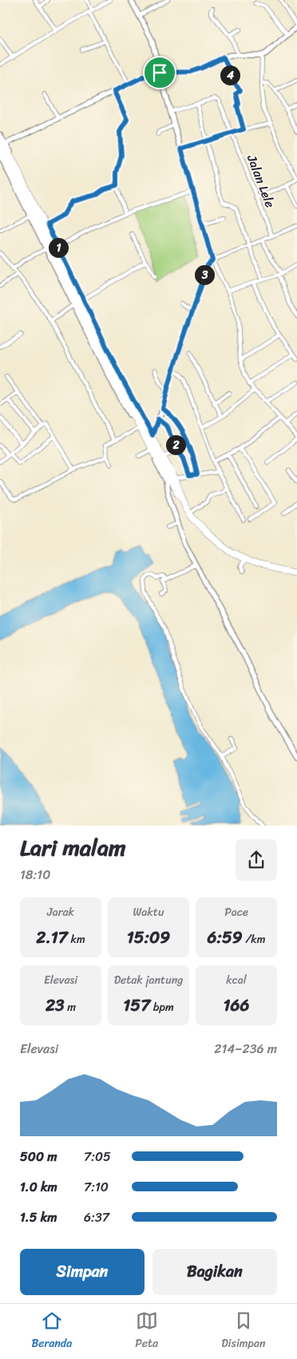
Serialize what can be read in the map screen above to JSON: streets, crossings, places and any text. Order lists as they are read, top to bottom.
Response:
{
  "streets": {
    "street": ["Jalan Lele"]
  },
  "page": {
    "pins": [
      "4",
      "1",
      "3",
      "2"
    ],
    "heading": ["Lari malam", "18:10"],
    "stats": [
      ["Jarak", "2.17 km"],
      ["Waktu", "15:09"],
      ["Pace", "6:59 /km"],
      ["Elevasi", "23 m"],
      ["Detak jantung", "157 bpm"],
      ["kcal", "166"]
    ],
    "chart": ["Elevasi", "214–236 m"],
    "list": [
      {
        "name": "500 m",
        "note": "7:05"
      },
      {
        "name": "1.0 km",
        "note": "7:10"
      },
      {
        "name": "1.5 km",
        "note": "6:37"
      }
    ],
    "buttons": ["Simpan", "Bagikan"],
    "tabs": ["Beranda", "Peta", "Disimpan"]
  }
}
